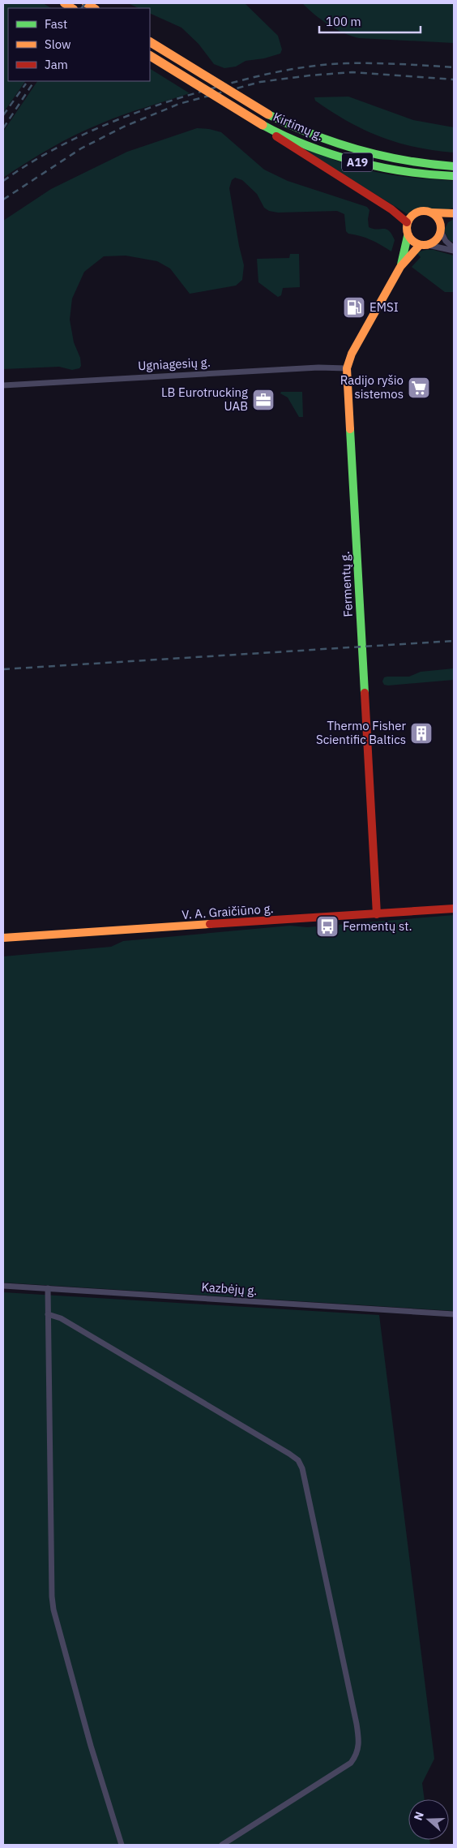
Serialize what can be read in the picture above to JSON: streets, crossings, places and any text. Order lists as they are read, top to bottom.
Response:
{
  "streets": {
    "main road": [
      "Kirtimų g.",
      "A19",
      "Fermentų g.",
      "V. A. Graičiūno g."
    ],
    "street": ["Ugniagesių g.", "Kazbėjų g."]
  },
  "crossings": [
    ["Ugniagesių g.", "Fermentų g."],
    ["Fermentų g.", "V. A. Graičiūno g."]
  ],
  "places": {
    "fuel station": ["EMSI"],
    "supermarket": ["Radijo ryšio sistemos"],
    "office": ["LB Eurotrucking UAB"],
    "building": ["Thermo Fisher Scientific Baltics"],
    "bus stop": ["Fermentų st."]
  },
  "legend": ["Fast", "Slow", "Jam"],
  "scale_bar": "100 m",
  "north": "left"
}
